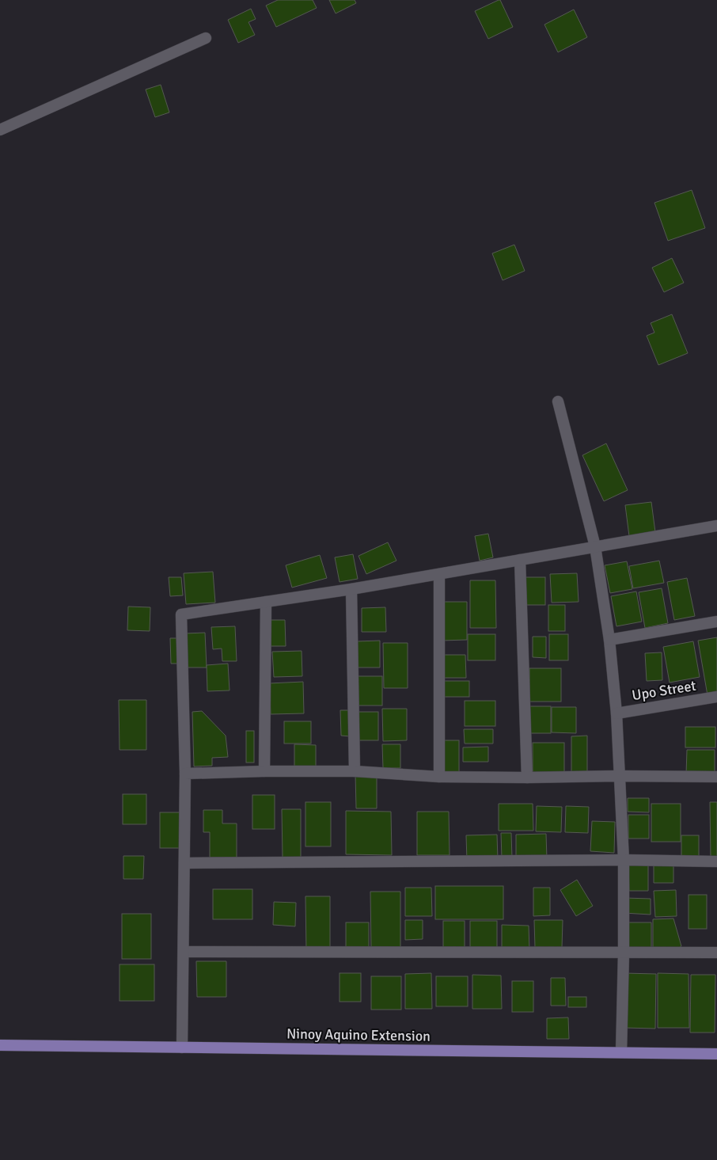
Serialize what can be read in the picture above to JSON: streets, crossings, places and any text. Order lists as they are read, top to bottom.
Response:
{
  "streets": {
    "main road": ["Ninoy Aquino Extension"],
    "street": ["Upo Street"]
  }
}
